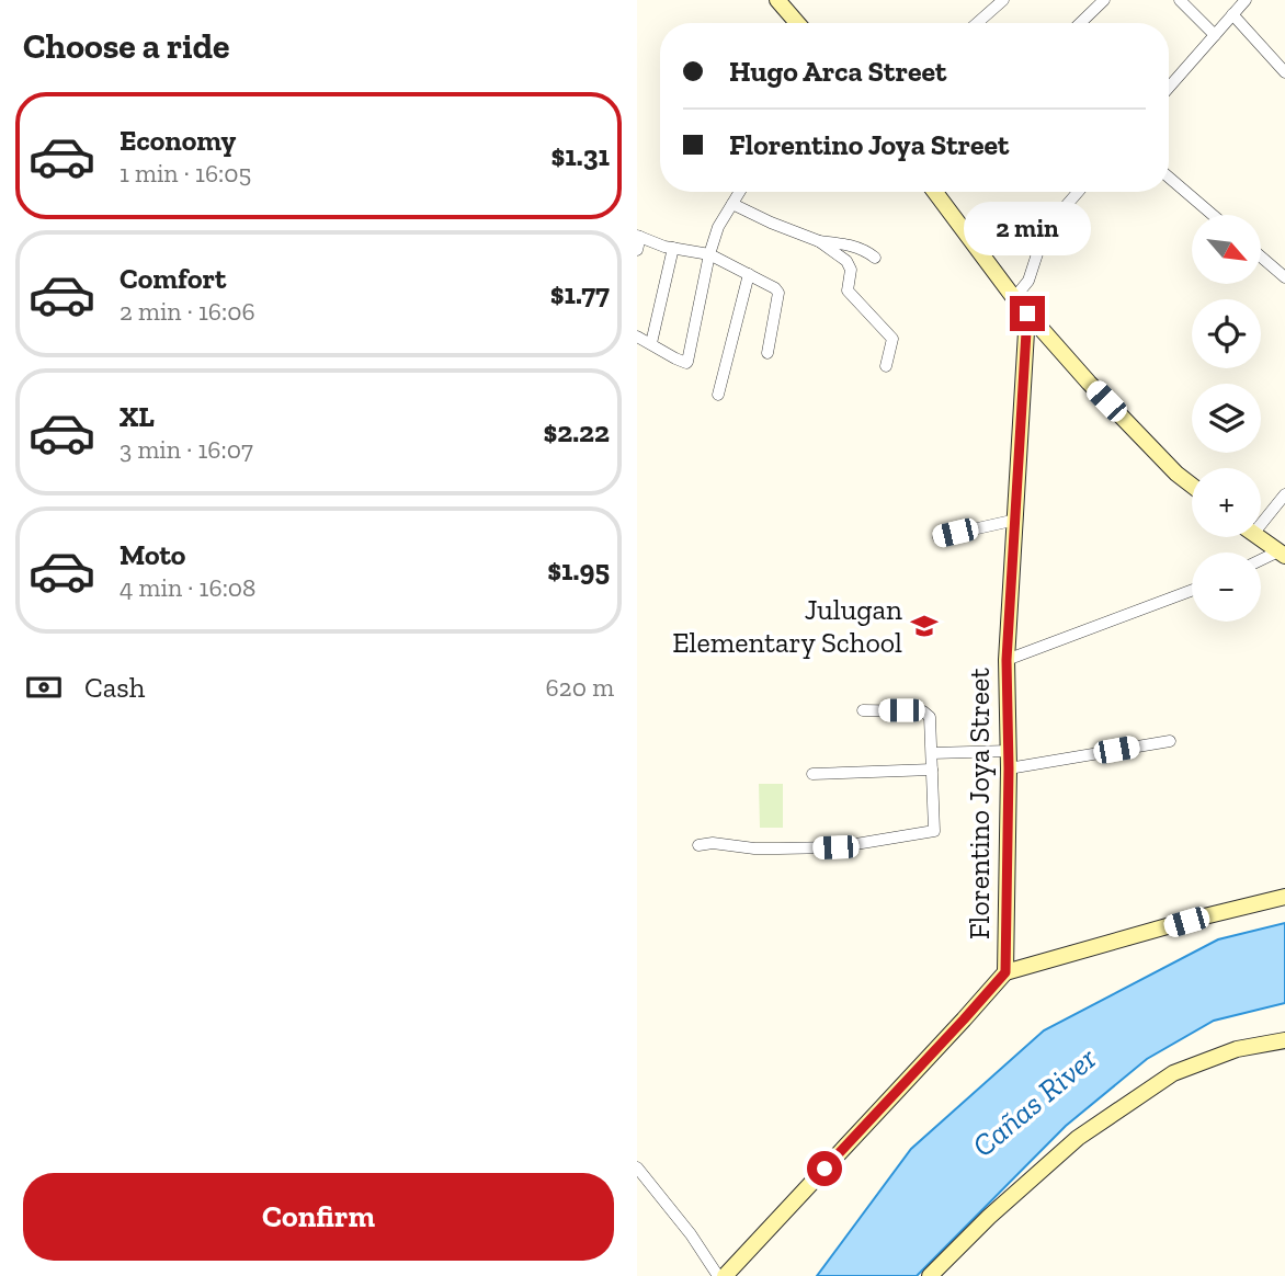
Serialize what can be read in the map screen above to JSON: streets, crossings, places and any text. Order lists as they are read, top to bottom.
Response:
{
  "streets": {
    "street": ["Florentino Joya Street"]
  },
  "water": ["Cañas River"],
  "places": {
    "school or university": ["Julugan Elementary School"]
  },
  "north": "bottom right",
  "page": {
    "heading": "Choose a ride",
    "banner": ["Hugo Arca Street", "Florentino Joya Street"],
    "list": [
      {
        "name": "Economy",
        "note": "1 min · 16:05",
        "value": "$1.31"
      },
      {
        "name": "Comfort",
        "note": "2 min · 16:06",
        "value": "$1.77"
      },
      {
        "name": "XL",
        "note": "3 min · 16:07",
        "value": "$2.22"
      },
      {
        "name": "Moto",
        "note": "4 min · 16:08",
        "value": "$1.95"
      }
    ],
    "bubble": "2 min",
    "map_buttons": ["+", "−"],
    "pay": ["Cash", "620 m"],
    "buttons": "Confirm"
  }
}
